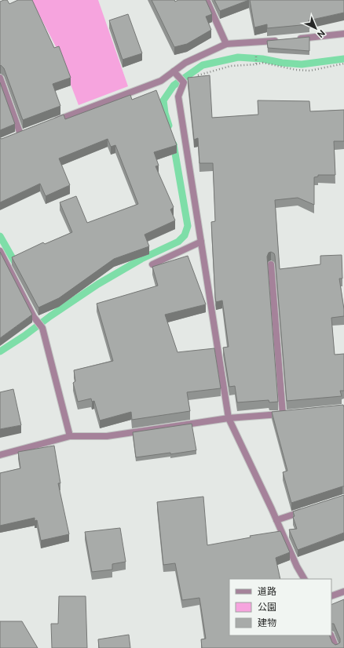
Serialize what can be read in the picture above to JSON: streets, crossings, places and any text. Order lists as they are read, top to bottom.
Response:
{
  "legend": ["道路", "公園", "建物"],
  "north": "bottom right"
}
